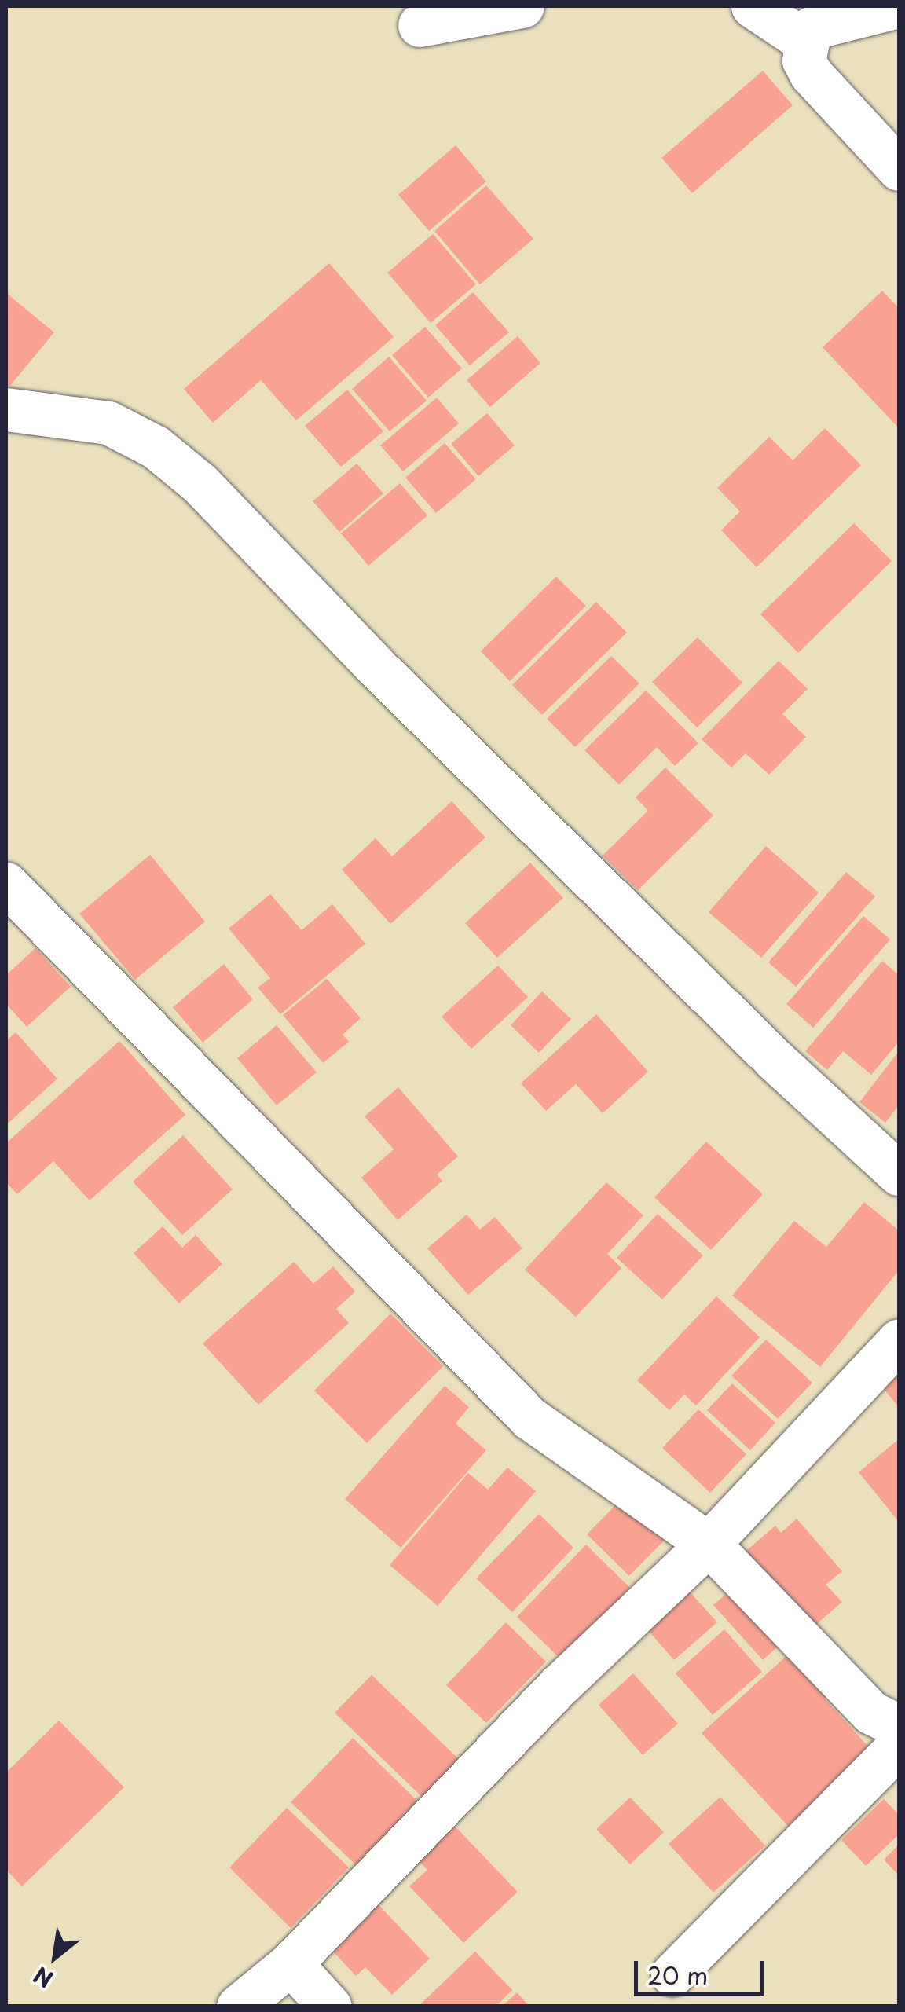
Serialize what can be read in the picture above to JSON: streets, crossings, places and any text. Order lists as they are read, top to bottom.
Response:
{
  "scale_bar": "20 m",
  "north": "bottom left"
}
